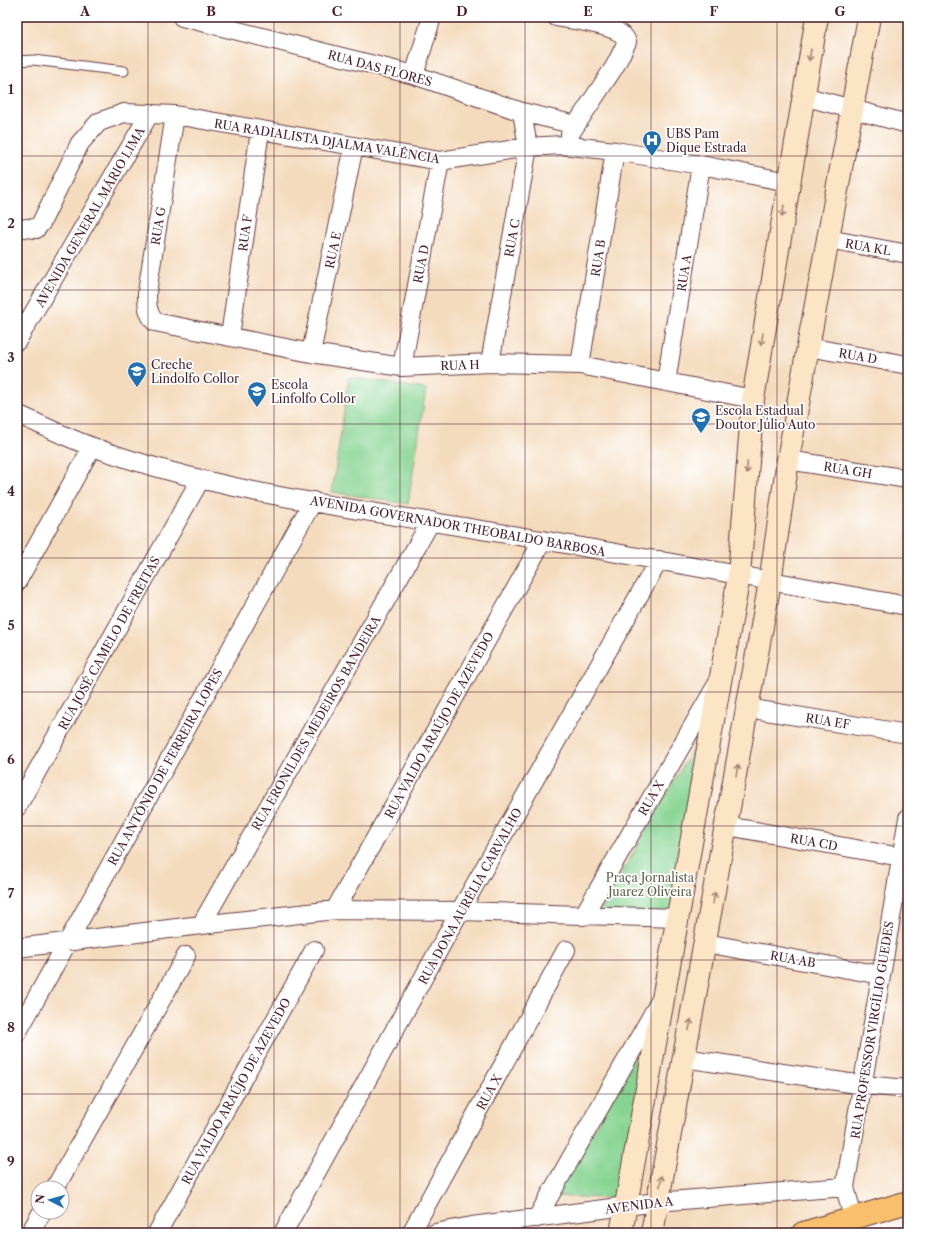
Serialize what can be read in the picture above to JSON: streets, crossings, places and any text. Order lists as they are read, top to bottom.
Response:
{
  "streets": {
    "street": [
      "RUA DAS FLORES",
      "RUA RADIALISTA DJALMA VALÊNCIA",
      "AVENIDA GENERAL MÁRIO LIMA",
      "RUA G",
      "RUA F",
      "RUA C",
      "RUA KL",
      "RUA E",
      "RUA B",
      "RUA D",
      "RUA A",
      "RUA H",
      "RUA GH",
      "AVENIDA GOVERNADOR THEOBALDO BARBOSA",
      "RUA JOSÉ CAMELO DE FREITAS",
      "RUA EF",
      "RUA ERONILDES MEDEIROS BANDEIRA",
      "RUA VALDO ARAÚJO DE AZEVEDO",
      "RUA ANTÔNIO DE FERREIRA LOPES",
      "RUA X",
      "RUA CD",
      "RUA DONA AURÉLIA CARVALHO",
      "RUA AB",
      "RUA PROFESSOR VIRGÍLIO GUEDES",
      "AVENIDA A"
    ]
  },
  "crossings": [
    ["RUA DAS FLORES", "RUA C"],
    ["RUA RADIALISTA DJALMA VALÊNCIA", "AVENIDA GENERAL MÁRIO LIMA"],
    ["RUA RADIALISTA DJALMA VALÊNCIA", "RUA G"],
    ["RUA RADIALISTA DJALMA VALÊNCIA", "RUA F"],
    ["RUA RADIALISTA DJALMA VALÊNCIA", "RUA C"],
    ["RUA RADIALISTA DJALMA VALÊNCIA", "RUA E"],
    ["RUA RADIALISTA DJALMA VALÊNCIA", "RUA B"],
    ["RUA RADIALISTA DJALMA VALÊNCIA", "RUA D"],
    ["RUA RADIALISTA DJALMA VALÊNCIA", "RUA A"],
    ["RUA G", "RUA H"],
    ["RUA F", "RUA H"],
    ["RUA C", "RUA H"],
    ["RUA E", "RUA H"],
    ["RUA B", "RUA H"],
    ["RUA D", "RUA H"],
    ["RUA A", "RUA H"],
    ["AVENIDA GOVERNADOR THEOBALDO BARBOSA", "RUA JOSÉ CAMELO DE FREITAS"],
    ["AVENIDA GOVERNADOR THEOBALDO BARBOSA", "RUA ERONILDES MEDEIROS BANDEIRA"],
    ["AVENIDA GOVERNADOR THEOBALDO BARBOSA", "RUA VALDO ARAÚJO DE AZEVEDO"],
    ["AVENIDA GOVERNADOR THEOBALDO BARBOSA", "RUA ANTÔNIO DE FERREIRA LOPES"],
    ["AVENIDA GOVERNADOR THEOBALDO BARBOSA", "RUA DONA AURÉLIA CARVALHO"],
    ["RUA CD", "RUA PROFESSOR VIRGÍLIO GUEDES"],
    ["RUA AB", "RUA PROFESSOR VIRGÍLIO GUEDES"],
    ["RUA PROFESSOR VIRGÍLIO GUEDES", "AVENIDA A"]
  ],
  "parks": ["Praça Jornalista Juarez Oliveira"],
  "places": {
    "hospital": ["UBS Pam Dique Estrada"],
    "school or university": ["Creche Lindolfo Collor", "Escola Linfolfo Collor", "Escola Estadual Doutor Júlio Auto"]
  },
  "north": "left",
  "grid": {
    "columns": [
      "A",
      "B",
      "C",
      "D",
      "E",
      "F",
      "G"
    ],
    "rows": [
      "1",
      "2",
      "3",
      "4",
      "5",
      "6",
      "7",
      "8",
      "9"
    ]
  }
}
